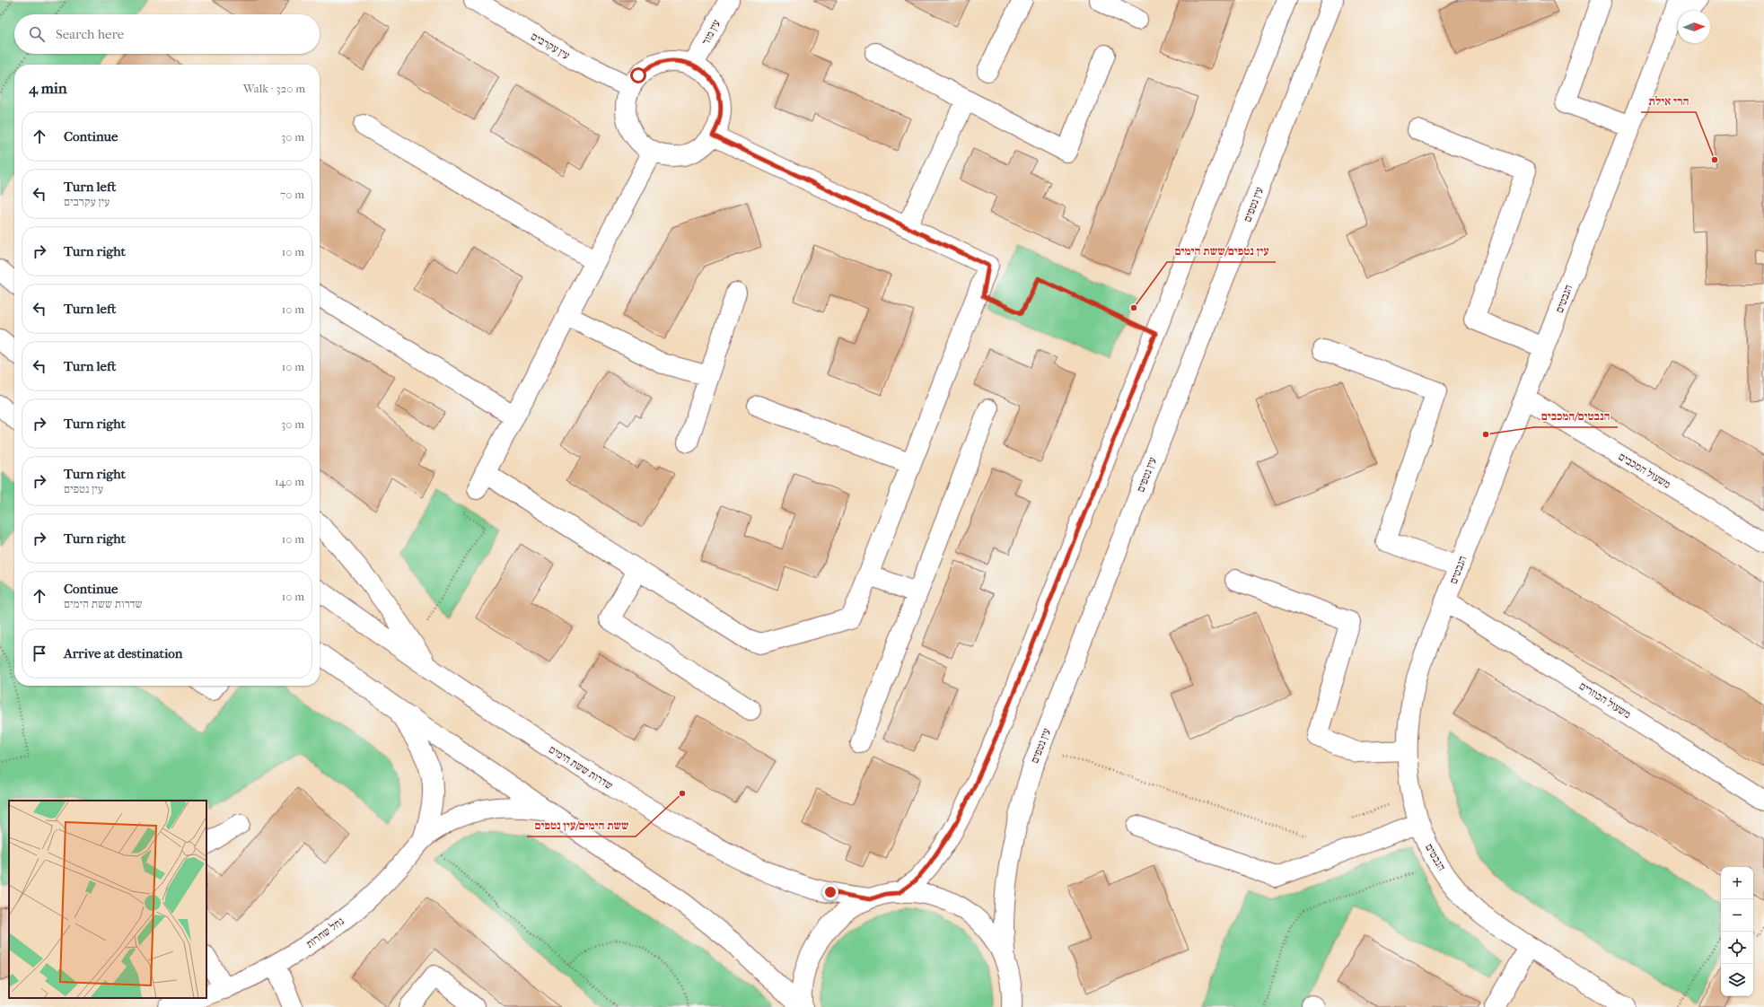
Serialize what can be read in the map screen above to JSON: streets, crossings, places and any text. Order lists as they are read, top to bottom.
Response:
{
  "streets": {
    "street": [
      "עין מור",
      "עין עקרבים",
      "עין נטפים",
      "הנבטים",
      "משעול המכבים",
      "משעול הכוזרים",
      "שדרות ששת הימים",
      "נחל שחרות"
    ]
  },
  "crossings": [
    ["עין מור", "עין עקרבים"],
    ["הנבטים", "משעול המכבים"],
    ["הנבטים", "משעול הכוזרים"]
  ],
  "places": [
    "הרי אילת",
    "עין נטפים/ששת הימים",
    "הנבטים/המכבים",
    "ששת הימים/עין נטפים"
  ],
  "north": "right",
  "page": {
    "search": "Search here",
    "heading": ["4 min", "Walk · 320 m"],
    "list": [
      ["Continue", "30 m"],
      ["Turn left", "עין עקרבים", "70 m"],
      ["Turn right", "10 m"],
      ["Turn left", "10 m"],
      ["Turn left", "10 m"],
      ["Turn right", "30 m"],
      ["Turn right", "עין נטפים", "140 m"],
      ["Turn right", "10 m"],
      ["Continue", "שדרות ששת הימים", "10 m"],
      "Arrive at destination"
    ],
    "map_buttons": ["+", "−"]
  }
}
